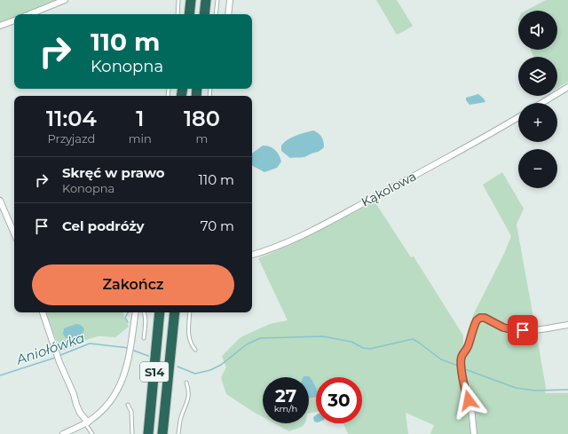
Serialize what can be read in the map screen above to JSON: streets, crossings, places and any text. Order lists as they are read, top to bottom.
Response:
{
  "streets": {
    "highway": ["S14"],
    "street": ["Kąkolowa"]
  },
  "water": ["Aniołówka"],
  "page": {
    "map_buttons": ["+", "−"],
    "turn": ["110 m", "Konopna"],
    "eta": [
      "11:04",
      "Przyjazd",
      "1",
      "min",
      "180",
      "m"
    ],
    "list": [
      {
        "name": "Skręć w prawo",
        "note": "Konopna",
        "value": "110 m"
      },
      {
        "name": "Cel podróży",
        "value": "70 m"
      }
    ],
    "buttons": "Zakończ",
    "speed": "27 km/h",
    "limit": "30"
  }
}
